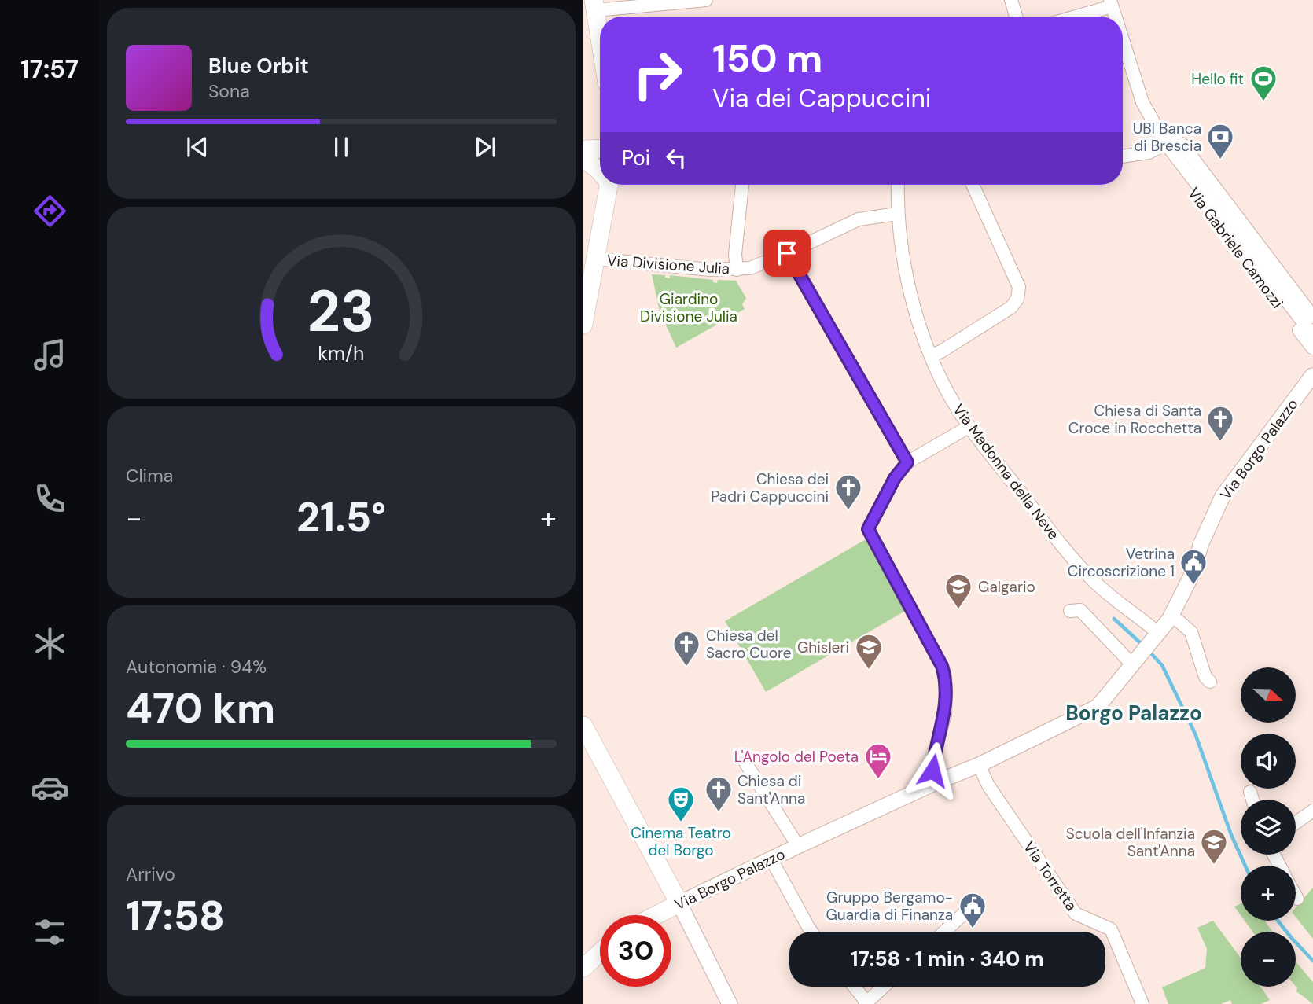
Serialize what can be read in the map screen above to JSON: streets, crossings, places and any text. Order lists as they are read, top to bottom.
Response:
{
  "streets": {
    "main road": ["Via Borgo Palazzo"],
    "street": [
      "Via Gabriele Camozzi",
      "Via Divisione Julia",
      "Via Madonna della Neve",
      "Via Torretta"
    ]
  },
  "crossings": [
    ["Via Divisione Julia", "Via Madonna della Neve"],
    ["Via Borgo Palazzo", "Via Madonna della Neve"],
    ["Via Borgo Palazzo", "Via Torretta"]
  ],
  "districts": ["Borgo Palazzo"],
  "parks": ["Giardino Divisione Julia"],
  "places": {
    "sports": ["Hello fit"],
    "bank": ["UBI Banca di Brescia"],
    "church": [
      "Chiesa di Santa Croce in Rocchetta",
      "Chiesa dei Padri Cappuccini",
      "Chiesa del Sacro Cuore",
      "Chiesa di Sant'Anna"
    ],
    "public building": ["Vetrina Circoscrizione 1", "Gruppo Bergamo- Guardia di Finanza"],
    "school or university": ["Galgario", "Ghisleri", "Scuola dell'Infanzia Sant'Anna"],
    "hotel": ["L'Angolo del Poeta"],
    "theatre": ["Cinema Teatro del Borgo"]
  },
  "north": "right",
  "page": {
    "tabs": "17:57",
    "turn": ["150 m", "Via dei Cappuccini"],
    "song": ["Blue Orbit", "Sona"],
    "then": "Poi",
    "tile": [
      "Clima",
      ["Autonomia · 94%", "470 km"],
      ["Arrivo", "17:58"]
    ],
    "heat": ["−", "21.5°", "+"],
    "map_buttons": ["+", "−"],
    "limit": "30",
    "trip": "17:58 · 1 min · 340 m",
    "gauge": ["23", "km/h"]
  }
}
